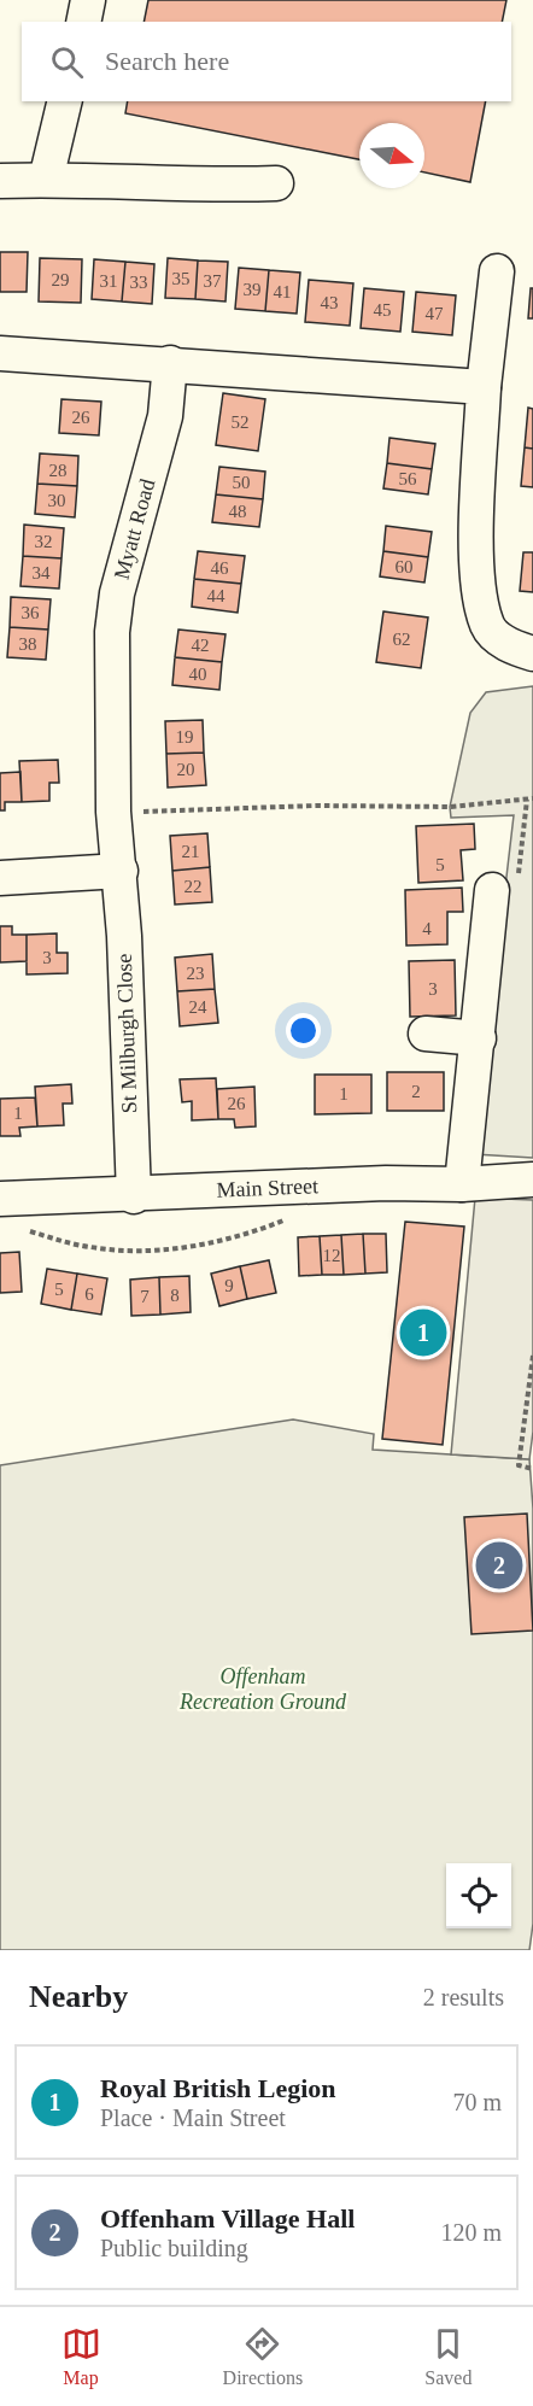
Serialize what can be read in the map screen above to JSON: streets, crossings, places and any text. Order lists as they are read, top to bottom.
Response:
{
  "streets": {
    "street": ["Myatt Road", "St Milburgh Close", "Main Street"]
  },
  "crossings": [
    ["Myatt Road", "St Milburgh Close"],
    ["St Milburgh Close", "Main Street"]
  ],
  "parks": ["Offenham Recreation Ground"],
  "house_numbers": [
    "35",
    "29",
    "31",
    "37",
    "33",
    "39",
    "41",
    "43",
    "45",
    "47",
    "26",
    "52",
    "28",
    "56",
    "50",
    "30",
    "48",
    "32",
    "60",
    "46",
    "34",
    "44",
    "36",
    "62",
    "38",
    "42",
    "40",
    "19",
    "20",
    "21",
    "5",
    "22",
    "4",
    "3",
    "23",
    "3",
    "24",
    "2",
    "1",
    "26",
    "1",
    "12",
    "9",
    "5",
    "6",
    "8",
    "7"
  ],
  "north": "right",
  "page": {
    "search": "Search here",
    "pins": ["1", "2"],
    "heading": ["Nearby", "2 results"],
    "list": [
      {
        "mark": "1",
        "name": "Royal British Legion",
        "note": "Place · Main Street",
        "value": "70 m"
      },
      {
        "mark": "2",
        "name": "Offenham Village Hall",
        "note": "Public building",
        "value": "120 m"
      }
    ],
    "nav": ["Map", "Directions", "Saved"]
  }
}
